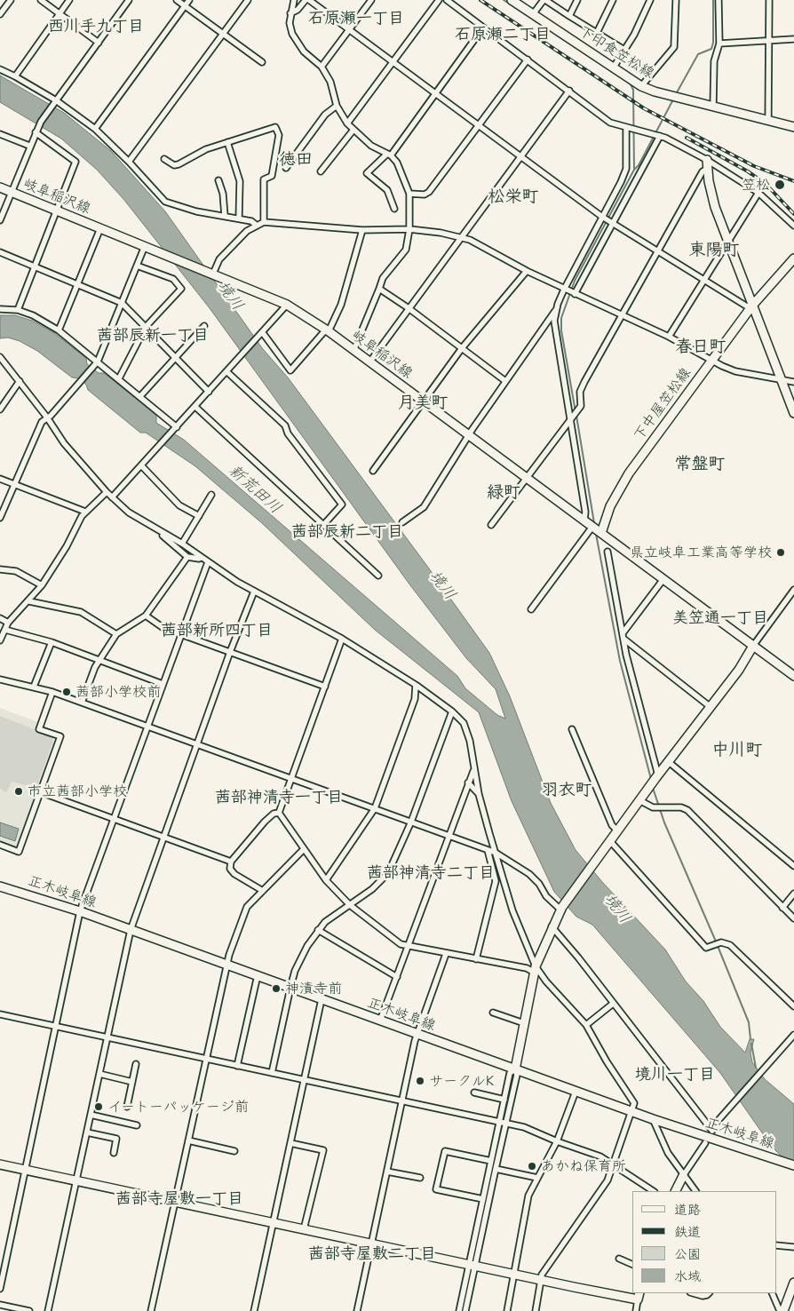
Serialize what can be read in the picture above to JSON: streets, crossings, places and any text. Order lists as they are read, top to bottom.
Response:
{
  "streets": {
    "main road": [
      "下印食笠松線",
      "岐阜稲沢線",
      "下中屋笠松線",
      "正木岐阜線"
    ]
  },
  "crossings": [
    ["岐阜稲沢線", "下中屋笠松線"]
  ],
  "districts": [
    "石原瀬一丁目",
    "西川手九丁目",
    "石原瀬二丁目",
    "徳田",
    "松栄町",
    "東陽町",
    "茜部辰新一丁目",
    "春日町",
    "月美町",
    "常盤町",
    "緑町",
    "茜部辰新二丁目",
    "美笠通一丁目",
    "茜部新所四丁目",
    "中川町",
    "羽衣町",
    "茜部神清寺一丁目",
    "茜部神清寺二丁目",
    "境川一丁目",
    "茜部寺屋敷一丁目",
    "茜部寺屋敷二丁目"
  ],
  "water": ["境川", "新荒田川"],
  "places": [
    "笠松",
    "県立岐阜工業高等学校",
    "茜部小学校前",
    "市立茜部小学校",
    "神漬寺前",
    "サークルK",
    "イートーパッケージ前",
    "あかね保育所"
  ],
  "legend": [
    "道路",
    "鉄道",
    "公園",
    "水域"
  ]
}
